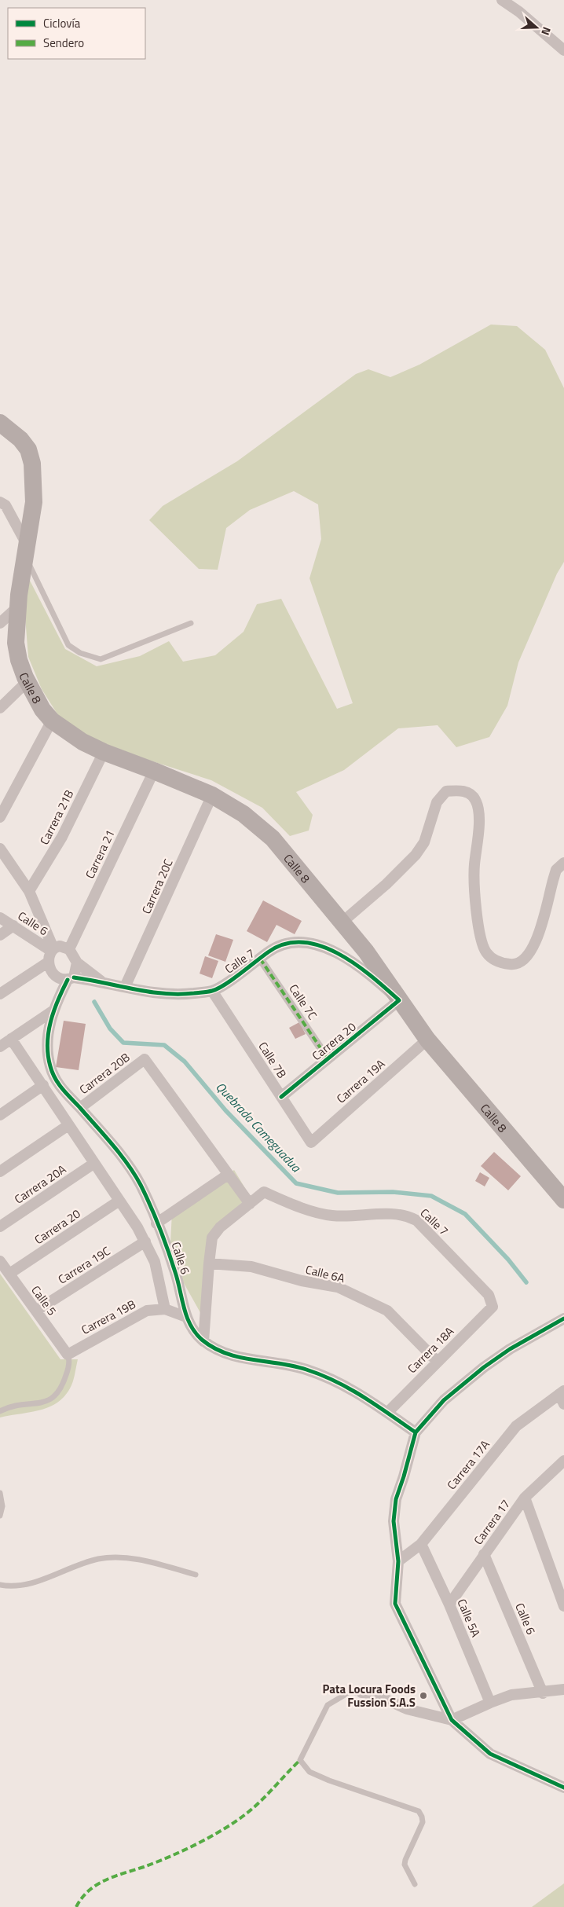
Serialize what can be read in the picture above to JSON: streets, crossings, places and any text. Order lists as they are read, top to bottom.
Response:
{
  "streets": {
    "main road": ["Calle 8"],
    "street": [
      "Carrera 21B",
      "Carrera 21",
      "Carrera 20C",
      "Calle 6",
      "Calle 7",
      "Calle 7C",
      "Carrera 20",
      "Calle 7B",
      "Carrera 20B",
      "Carrera 19A",
      "Carrera 20A",
      "Carrera 19C",
      "Calle 6A",
      "Calle 5",
      "Carrera 19B",
      "Carrera 18A",
      "Carrera 17A",
      "Carrera 17",
      "Calle 5A"
    ]
  },
  "crossings": [
    ["Calle 8", "Carrera 21B"],
    ["Calle 8", "Carrera 21"],
    ["Calle 8", "Carrera 20C"],
    ["Calle 8", "Calle 7"],
    ["Calle 8", "Carrera 20"],
    ["Calle 8", "Carrera 19A"],
    ["Carrera 21", "Calle 6"],
    ["Carrera 21", "Calle 7"],
    ["Carrera 20C", "Calle 7"],
    ["Calle 6", "Calle 7"],
    ["Calle 6", "Carrera 20B"],
    ["Calle 6", "Carrera 19B"],
    ["Calle 6", "Carrera 18A"],
    ["Calle 6", "Carrera 17"],
    ["Calle 7", "Calle 7C"],
    ["Calle 7", "Carrera 20"],
    ["Calle 7", "Calle 7B"],
    ["Calle 7", "Carrera 18A"],
    ["Calle 7C", "Carrera 20"],
    ["Carrera 20", "Calle 7B"],
    ["Carrera 20", "Calle 5"],
    ["Calle 7B", "Carrera 19A"],
    ["Carrera 19C", "Calle 5"],
    ["Calle 6A", "Carrera 18A"],
    ["Calle 5", "Carrera 19B"],
    ["Carrera 17A", "Calle 5A"],
    ["Carrera 17", "Calle 5A"]
  ],
  "water": ["Quebrada Cameguadua"],
  "places": ["Pata Locura Foods Fussion S.A.S"],
  "legend": ["Ciclovía", "Sendero"],
  "north": "right"
}
